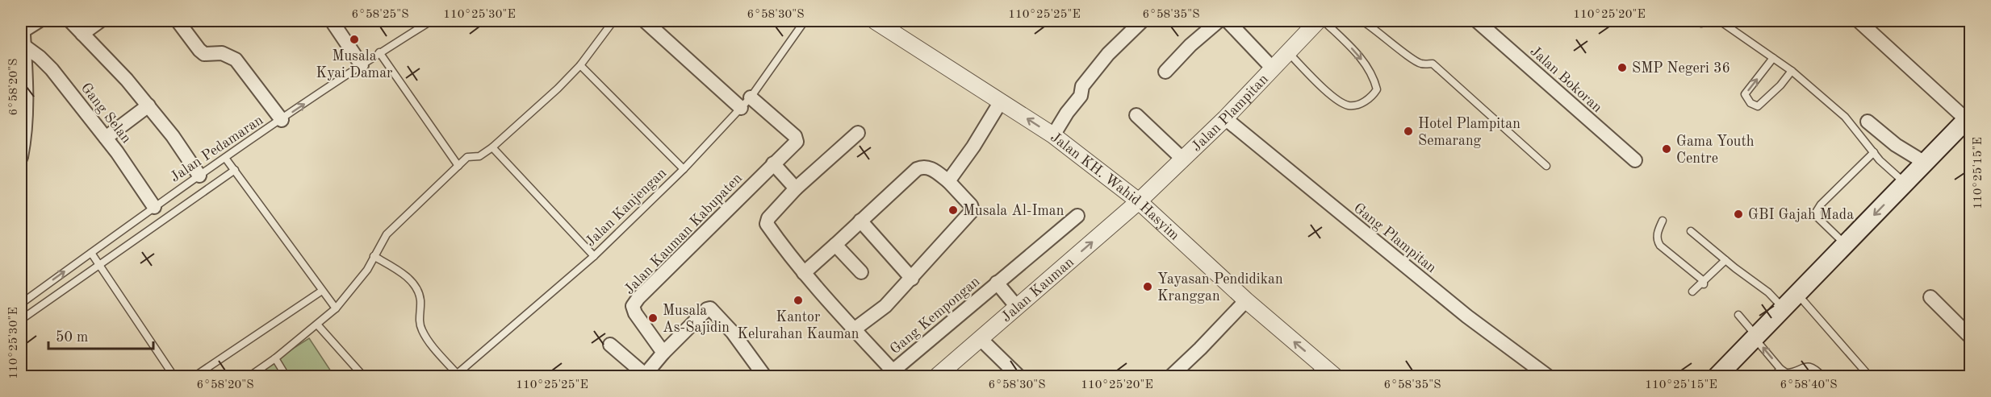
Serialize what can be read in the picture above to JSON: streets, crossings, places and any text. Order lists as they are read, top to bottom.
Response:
{
  "streets": {
    "street": [
      "Jalan Bokoran",
      "Jalan Plampitan",
      "Gang Selan",
      "Jalan KH. Wahid Hasyim",
      "Jalan Kauman Kabupaten",
      "Gang Plampitan",
      "Jalan Kauman",
      "Gang Kempongan"
    ],
    "lane": ["Jalan Pedamaran", "Jalan Kanjengan"]
  },
  "crossings": [
    ["Jalan Plampitan", "Jalan KH. Wahid Hasyim"],
    ["Jalan Plampitan", "Gang Plampitan"],
    ["Jalan Plampitan", "Jalan Kauman"],
    ["Gang Selan", "Jalan Pedamaran"],
    ["Jalan KH. Wahid Hasyim", "Jalan Kauman"],
    ["Jalan Kauman", "Gang Kempongan"]
  ],
  "one_way": ["Jalan Kauman"],
  "places": [
    "Musala Kyai Damar",
    "SMP Negeri 36",
    "Hotel Plampitan Semarang",
    "Gama Youth Centre",
    "Musala Al-Iman",
    "GBI Gajah Mada",
    "Yayasan Pendidikan Kranggan",
    "Kantor Kelurahan Kauman",
    "Musala As-Sajidin"
  ],
  "scale_bar": "50 m",
  "coordinates": [
    "6°58'25\"S",
    "110°25'30\"E",
    "6°58'30\"S",
    "110°25'25\"E",
    "6°58'35\"S",
    "110°25'20\"E",
    "6°58'20\"S",
    "110°25'15\"E",
    "6°58'40\"S"
  ]
}
